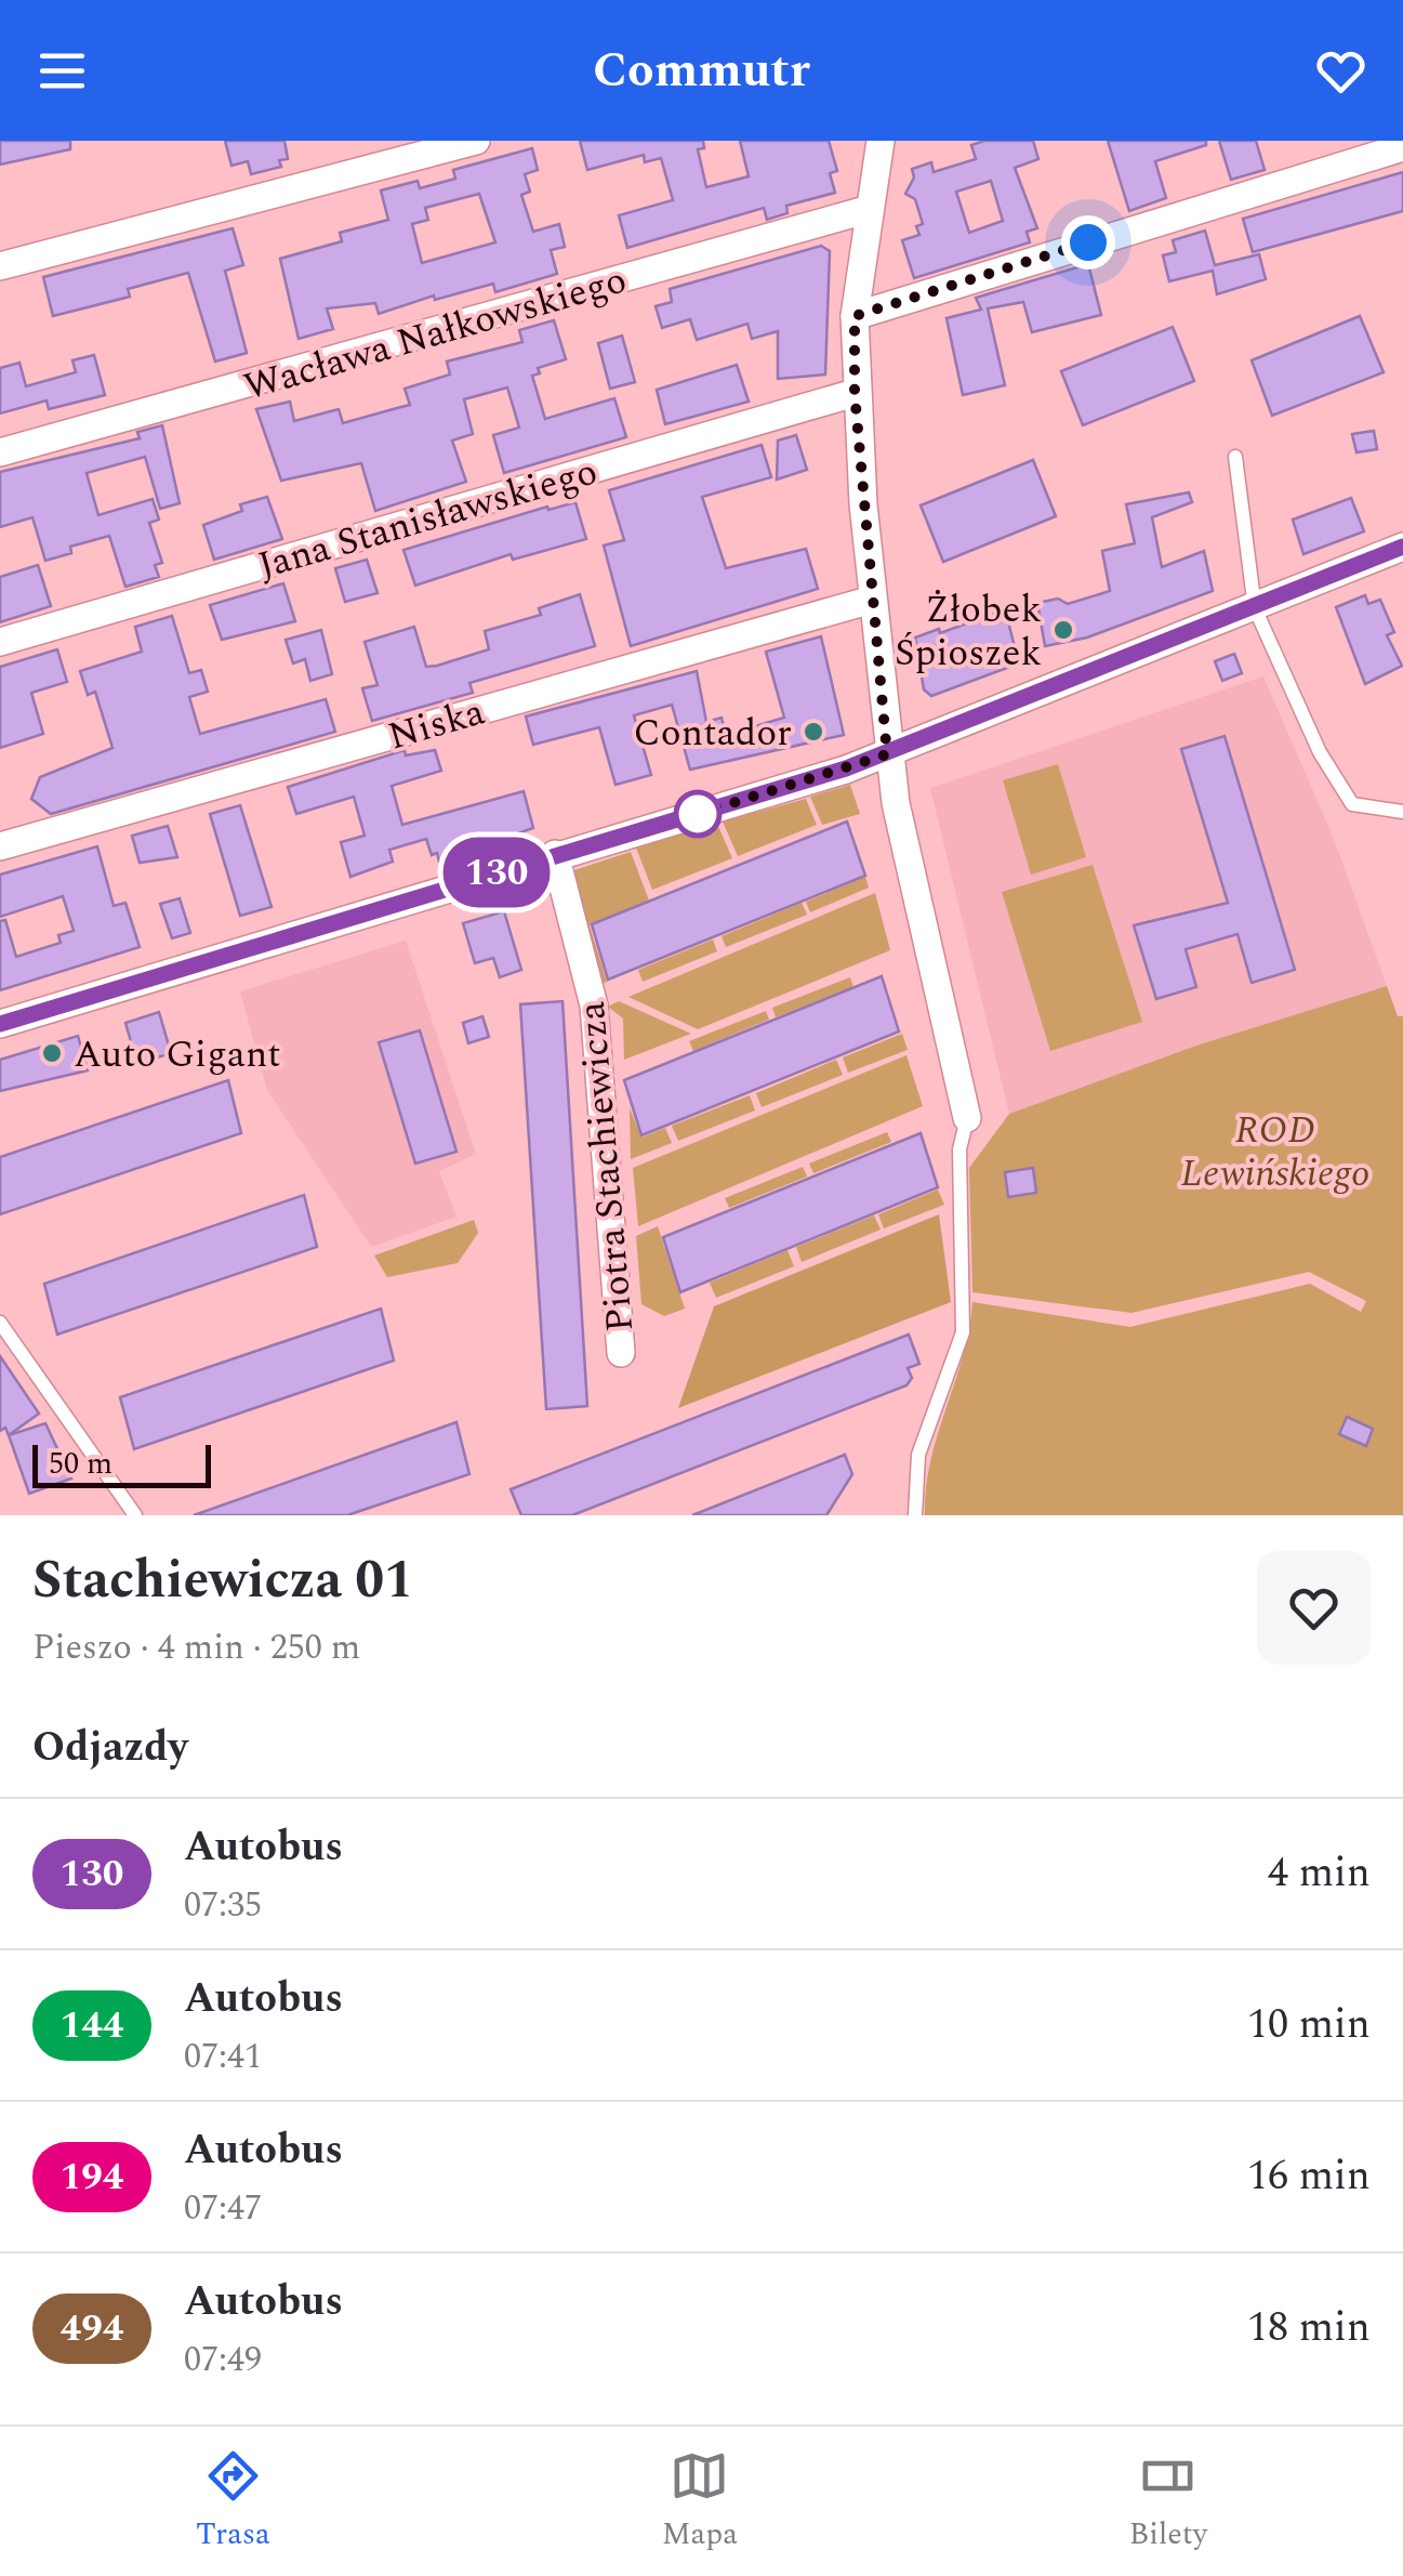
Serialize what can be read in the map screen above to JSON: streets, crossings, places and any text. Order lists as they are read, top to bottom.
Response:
{
  "streets": {
    "street": [
      "Wacława Nałkowskiego",
      "Jana Stanisławskiego",
      "Niska",
      "Piotra Stachiewicza"
    ]
  },
  "parks": ["ROD Lewińskiego"],
  "places": ["Żłobek Śpioszek", "Contador", "Auto Gigant"],
  "lines": ["bus line 130"],
  "scale_bar": "50 m",
  "page": {
    "header": "Commutr",
    "on_map": "130",
    "scale": "50 m",
    "heading": [
      ["Stachiewicza 01", "Pieszo · 4 min · 250 m"],
      "Odjazdy"
    ],
    "list": [
      {
        "mark": "130",
        "name": "Autobus",
        "note": "07:35",
        "value": "4 min"
      },
      {
        "mark": "144",
        "name": "Autobus",
        "note": "07:41",
        "value": "10 min"
      },
      {
        "mark": "194",
        "name": "Autobus",
        "note": "07:47",
        "value": "16 min"
      },
      {
        "mark": "494",
        "name": "Autobus",
        "note": "07:49",
        "value": "18 min"
      }
    ],
    "tabs": ["Trasa", "Mapa", "Bilety"]
  }
}
